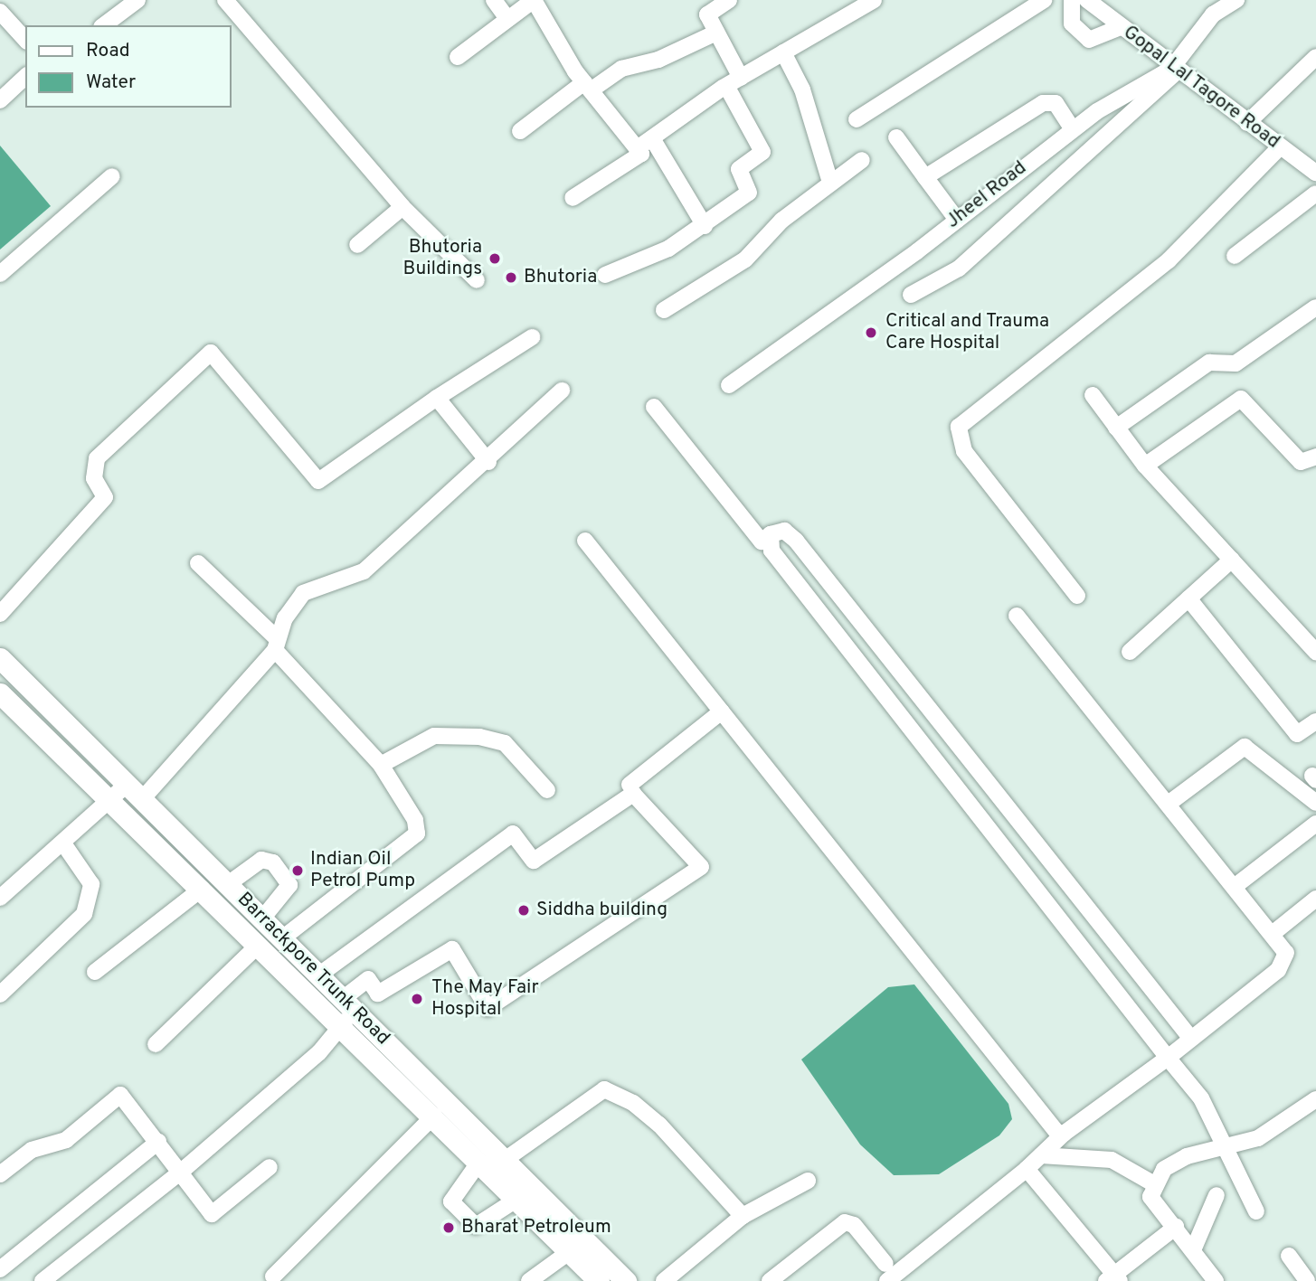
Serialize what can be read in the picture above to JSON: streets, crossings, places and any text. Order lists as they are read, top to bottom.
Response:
{
  "streets": {
    "main road": ["Barrackpore Trunk Road"],
    "street": ["Gopal Lal Tagore Road", "Jheel Road"]
  },
  "crossings": [
    ["Gopal Lal Tagore Road", "Jheel Road"]
  ],
  "places": [
    "Bhutoria Buildings",
    "Bhutoria",
    "Critical and Trauma Care Hospital",
    "Indian Oil Petrol Pump",
    "Siddha building",
    "The May Fair Hospital",
    "Bharat Petroleum"
  ],
  "legend": ["Road", "Water"]
}
